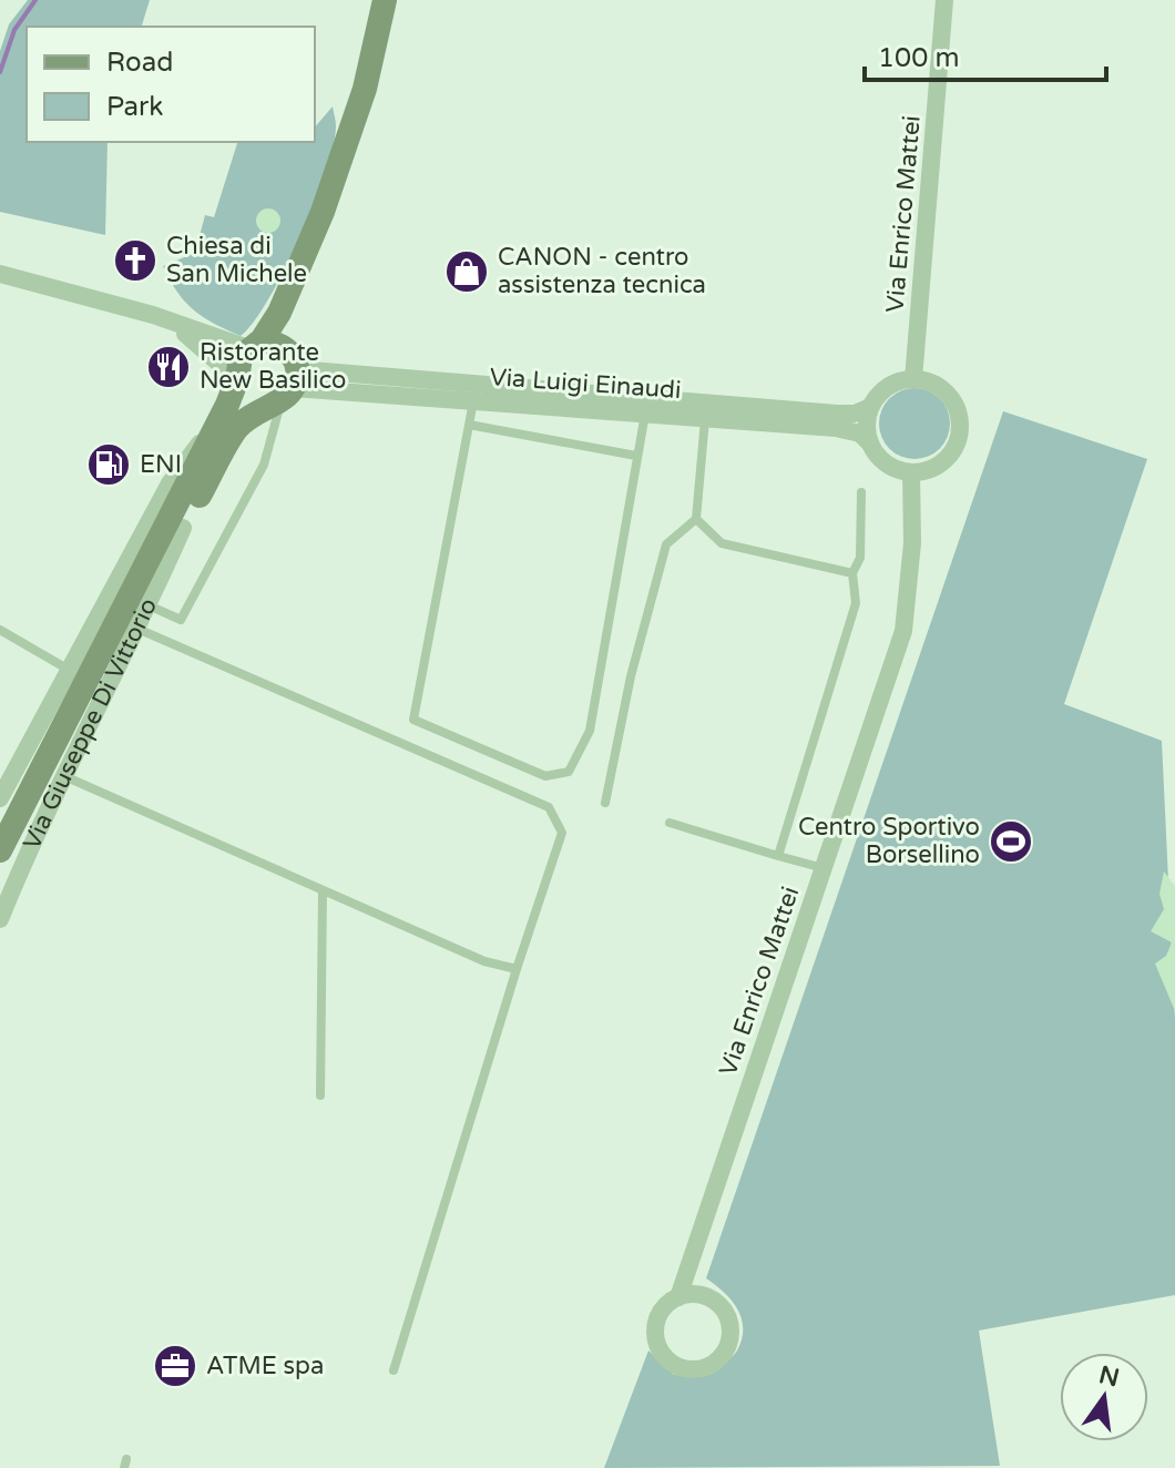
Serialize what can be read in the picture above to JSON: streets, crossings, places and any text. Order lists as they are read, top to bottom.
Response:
{
  "streets": {
    "main road": ["Via Giuseppe Di Vittorio"],
    "street": ["Via Enrico Mattei", "Via Luigi Einaudi"]
  },
  "crossings": [
    ["Via Enrico Mattei", "Via Luigi Einaudi"],
    ["Via Luigi Einaudi", "Via Giuseppe Di Vittorio"]
  ],
  "places": {
    "church": ["Chiesa di San Michele"],
    "shop": ["CANON - centro assistenza tecnica"],
    "restaurant": ["Ristorante New Basilico"],
    "fuel station": ["ENI"],
    "sports": ["Centro Sportivo Borsellino"],
    "office": ["ATME spa"]
  },
  "legend": ["Road", "Park"],
  "scale_bar": "100 m",
  "north": "top"
}
